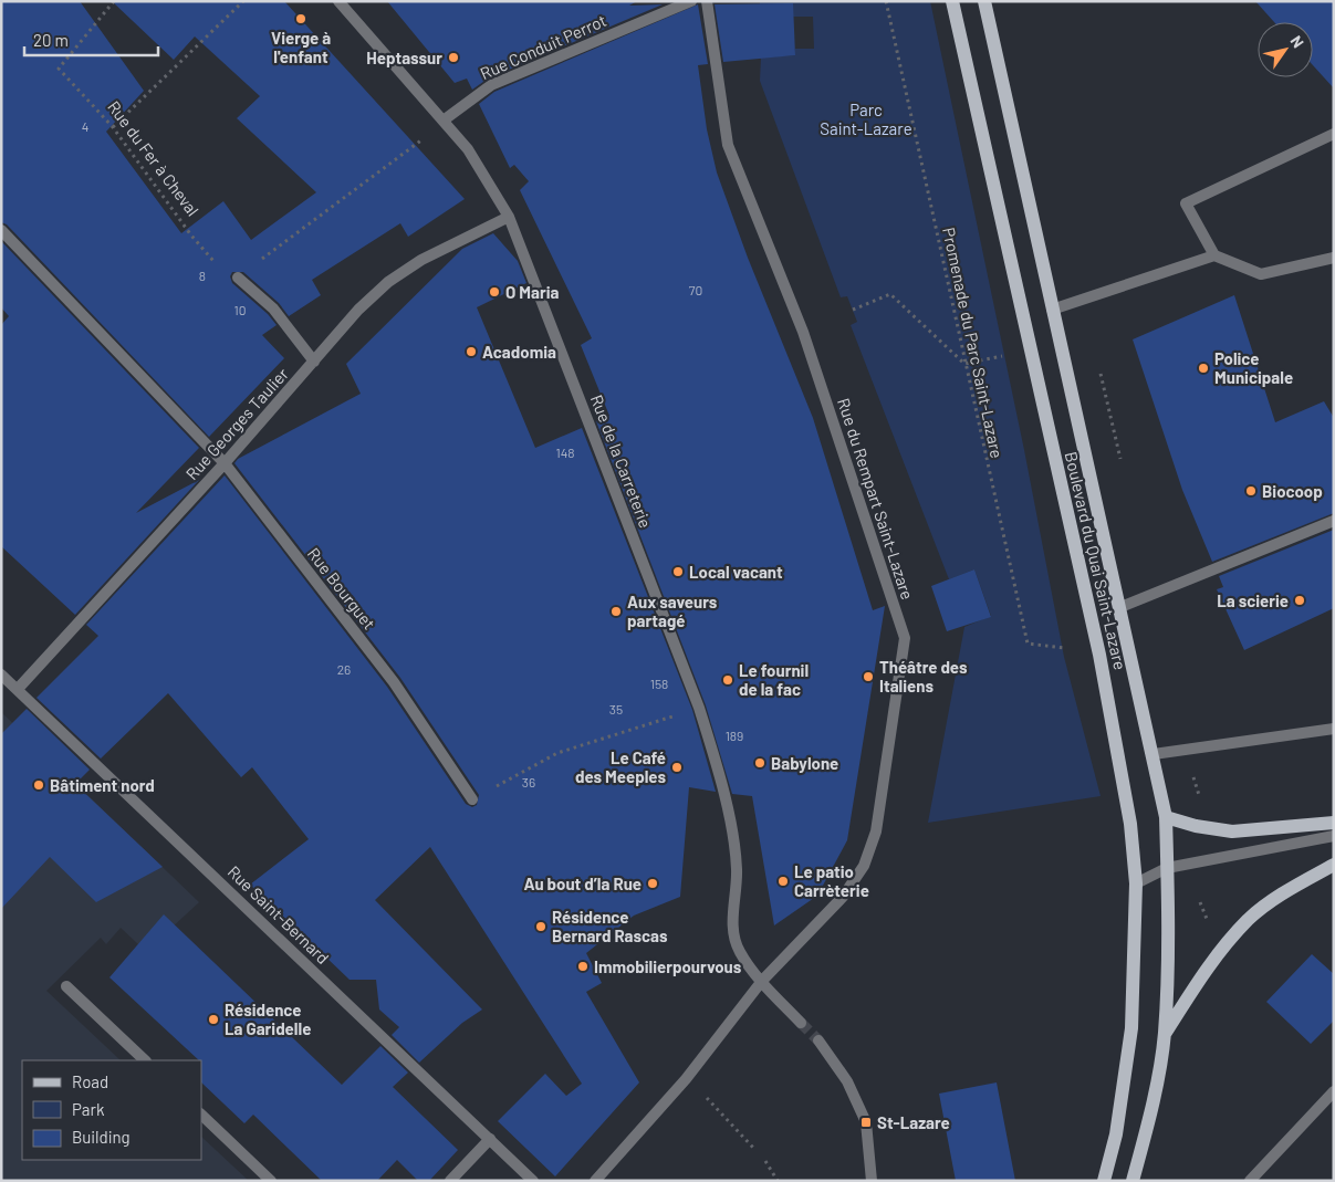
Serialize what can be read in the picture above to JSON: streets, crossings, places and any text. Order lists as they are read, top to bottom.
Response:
{
  "streets": {
    "main road": ["Boulevard du Quai Saint-Lazare"],
    "street": [
      "Rue Conduit Perrot",
      "Rue Georges Taulier",
      "Rue de la Carreterie",
      "Rue du Rempart Saint-Lazare",
      "Rue Bourguet",
      "Rue Saint-Bernard"
    ],
    "path": ["Rue du Fer à Cheval", "Promenade du Parc Saint-Lazare"]
  },
  "crossings": [
    ["Rue Conduit Perrot", "Rue de la Carreterie"],
    ["Rue Georges Taulier", "Rue de la Carreterie"],
    ["Rue Georges Taulier", "Rue Bourguet"],
    ["Rue Georges Taulier", "Rue Saint-Bernard"],
    ["Rue de la Carreterie", "Rue du Rempart Saint-Lazare"]
  ],
  "parks": ["Parc Saint-Lazare"],
  "places": {
    "other": [
      "Vierge à l'enfant",
      "Heptassur",
      "O Maria",
      "Acadomia",
      "Police Municipale",
      "Biocoop",
      "Local vacant",
      "La scierie",
      "Aux saveurs partagé",
      "Théâtre des Italiens",
      "Le fournil de la fac",
      "Babylone",
      "Le Café des Meeples",
      "Bâtiment nord",
      "Le patio Carrèterie",
      "Au bout d’la Rue",
      "Résidence Bernard Rascas",
      "Immobilierpourvous",
      "Résidence La Garidelle"
    ],
    "transit": ["St-Lazare"]
  },
  "house_numbers": [
    "4",
    "8",
    "70",
    "10",
    "148",
    "26",
    "158",
    "35",
    "189",
    "36"
  ],
  "legend": ["Road", "Park", "Building"],
  "scale_bar": "20 m",
  "north": "top right"
}
